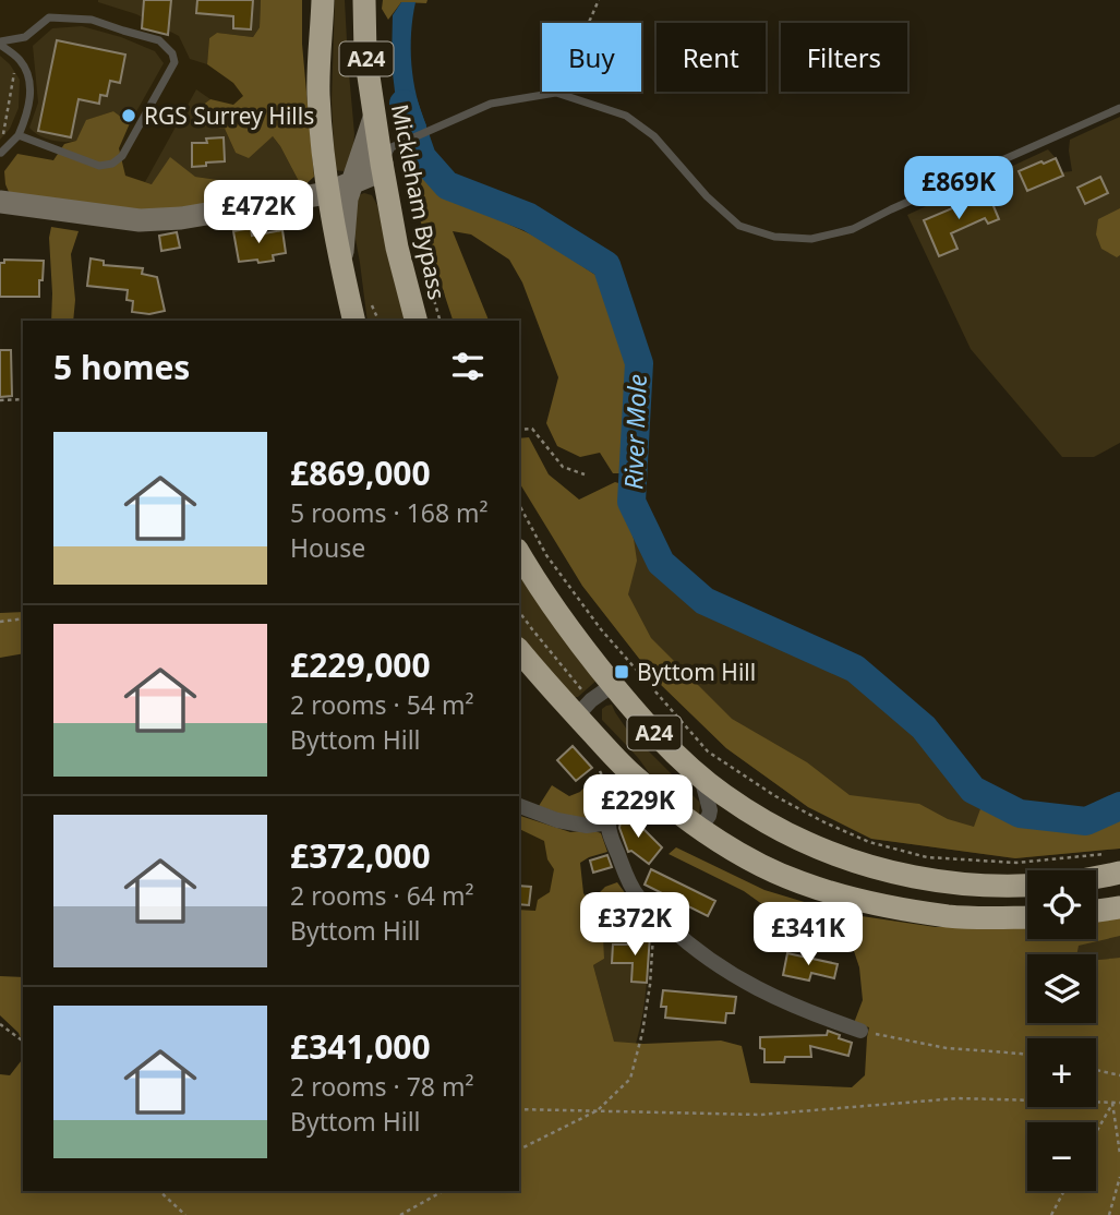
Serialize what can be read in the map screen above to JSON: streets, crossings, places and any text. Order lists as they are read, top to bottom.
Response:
{
  "streets": {
    "highway": ["A24", "Mickleham Bypass"]
  },
  "water": ["River Mole"],
  "places": {
    "other": ["RGS Surrey Hills"],
    "transit": ["Byttom Hill"]
  },
  "page": {
    "chip": ["Buy", "Rent", "Filters"],
    "price": [
      "£869K",
      "£472K",
      "£229K",
      "£372K",
      "£341K"
    ],
    "heading": "5 homes",
    "list": [
      {
        "name": "£869,000",
        "note": "5 rooms · 168 m² · House"
      },
      {
        "name": "£229,000",
        "note": "2 rooms · 54 m² · Byttom Hill"
      },
      {
        "name": "£372,000",
        "note": "2 rooms · 64 m² · Byttom Hill"
      },
      {
        "name": "£341,000",
        "note": "2 rooms · 78 m² · Byttom Hill"
      }
    ],
    "map_buttons": ["+", "−"]
  }
}
